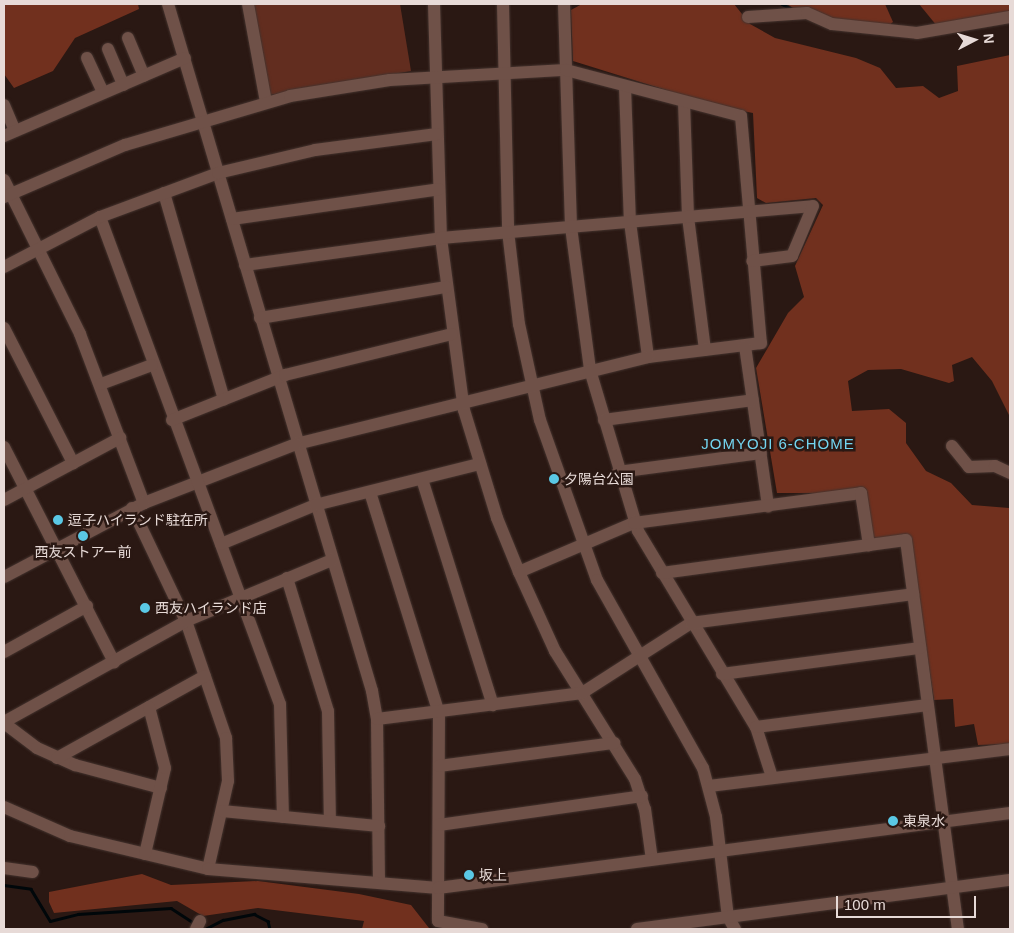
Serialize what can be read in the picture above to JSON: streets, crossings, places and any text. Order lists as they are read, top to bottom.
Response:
{
  "districts": ["JOMYOJI 6-CHOME"],
  "places": [
    "夕陽台公園",
    "逗子ハイランド駐在所",
    "西友ストアー前",
    "西友ハイランド店",
    "東泉水",
    "坂上"
  ],
  "scale_bar": "100 m",
  "north": "right"
}
